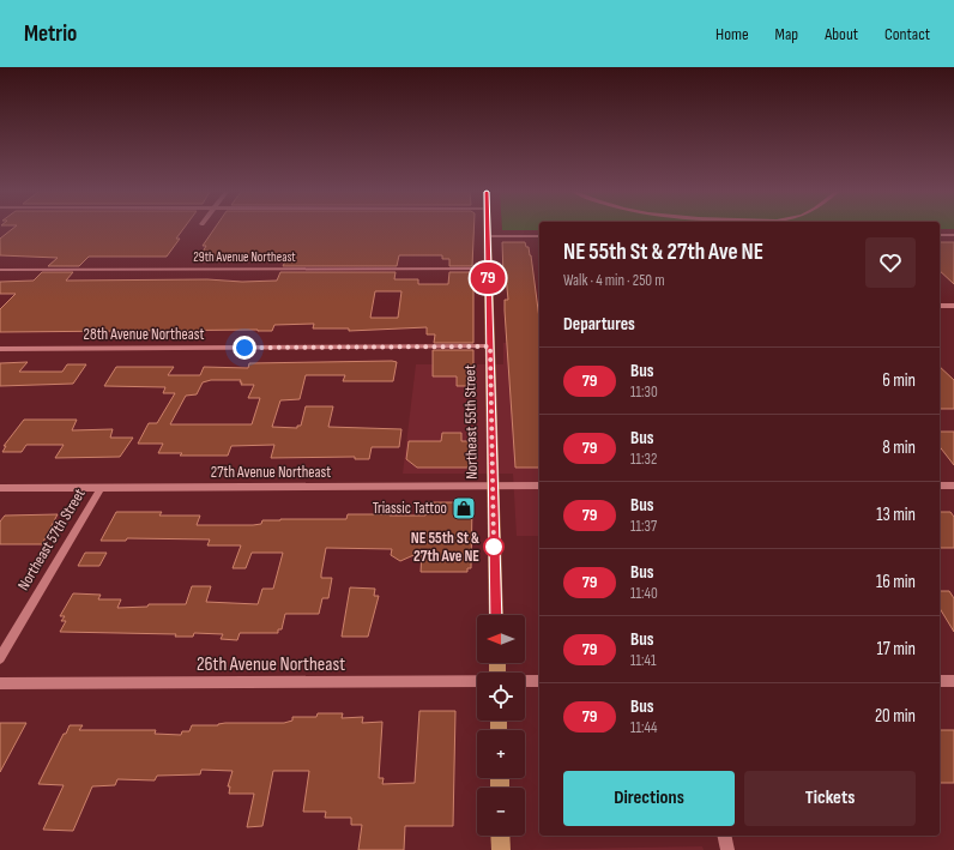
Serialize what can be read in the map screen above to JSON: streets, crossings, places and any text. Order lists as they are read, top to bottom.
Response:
{
  "streets": {
    "main road": ["Northeast 55th Street"],
    "street": [
      "29th Avenue Northeast",
      "28th Avenue Northeast",
      "27th Avenue Northeast",
      "Northeast 57th Street",
      "26th Avenue Northeast"
    ]
  },
  "crossings": [
    ["29th Avenue Northeast", "Northeast 55th Street"],
    ["28th Avenue Northeast", "Northeast 55th Street"],
    ["Northeast 55th Street", "27th Avenue Northeast"],
    ["27th Avenue Northeast", "Northeast 57th Street"]
  ],
  "places": {
    "shop": ["Triassic Tattoo"],
    "other": ["NE 55th St & 27th Ave NE"]
  },
  "lines": ["bus line 79"],
  "north": "left",
  "page": {
    "header": "Metrio",
    "nav": [
      "Home",
      "Map",
      "About",
      "Contact"
    ],
    "on_map": "79",
    "heading": [
      ["NE 55th St & 27th Ave NE", "Walk · 4 min · 250 m"],
      "Departures"
    ],
    "list": [
      {
        "mark": "79",
        "name": "Bus",
        "note": "11:30",
        "value": "6 min"
      },
      {
        "mark": "79",
        "name": "Bus",
        "note": "11:32",
        "value": "8 min"
      },
      {
        "mark": "79",
        "name": "Bus",
        "note": "11:37",
        "value": "13 min"
      },
      {
        "mark": "79",
        "name": "Bus",
        "note": "11:40",
        "value": "16 min"
      },
      {
        "mark": "79",
        "name": "Bus",
        "note": "11:41",
        "value": "17 min"
      },
      {
        "mark": "79",
        "name": "Bus",
        "note": "11:44",
        "value": "20 min"
      }
    ],
    "map_buttons": ["+", "−"],
    "buttons": ["Directions", "Tickets"]
  }
}
